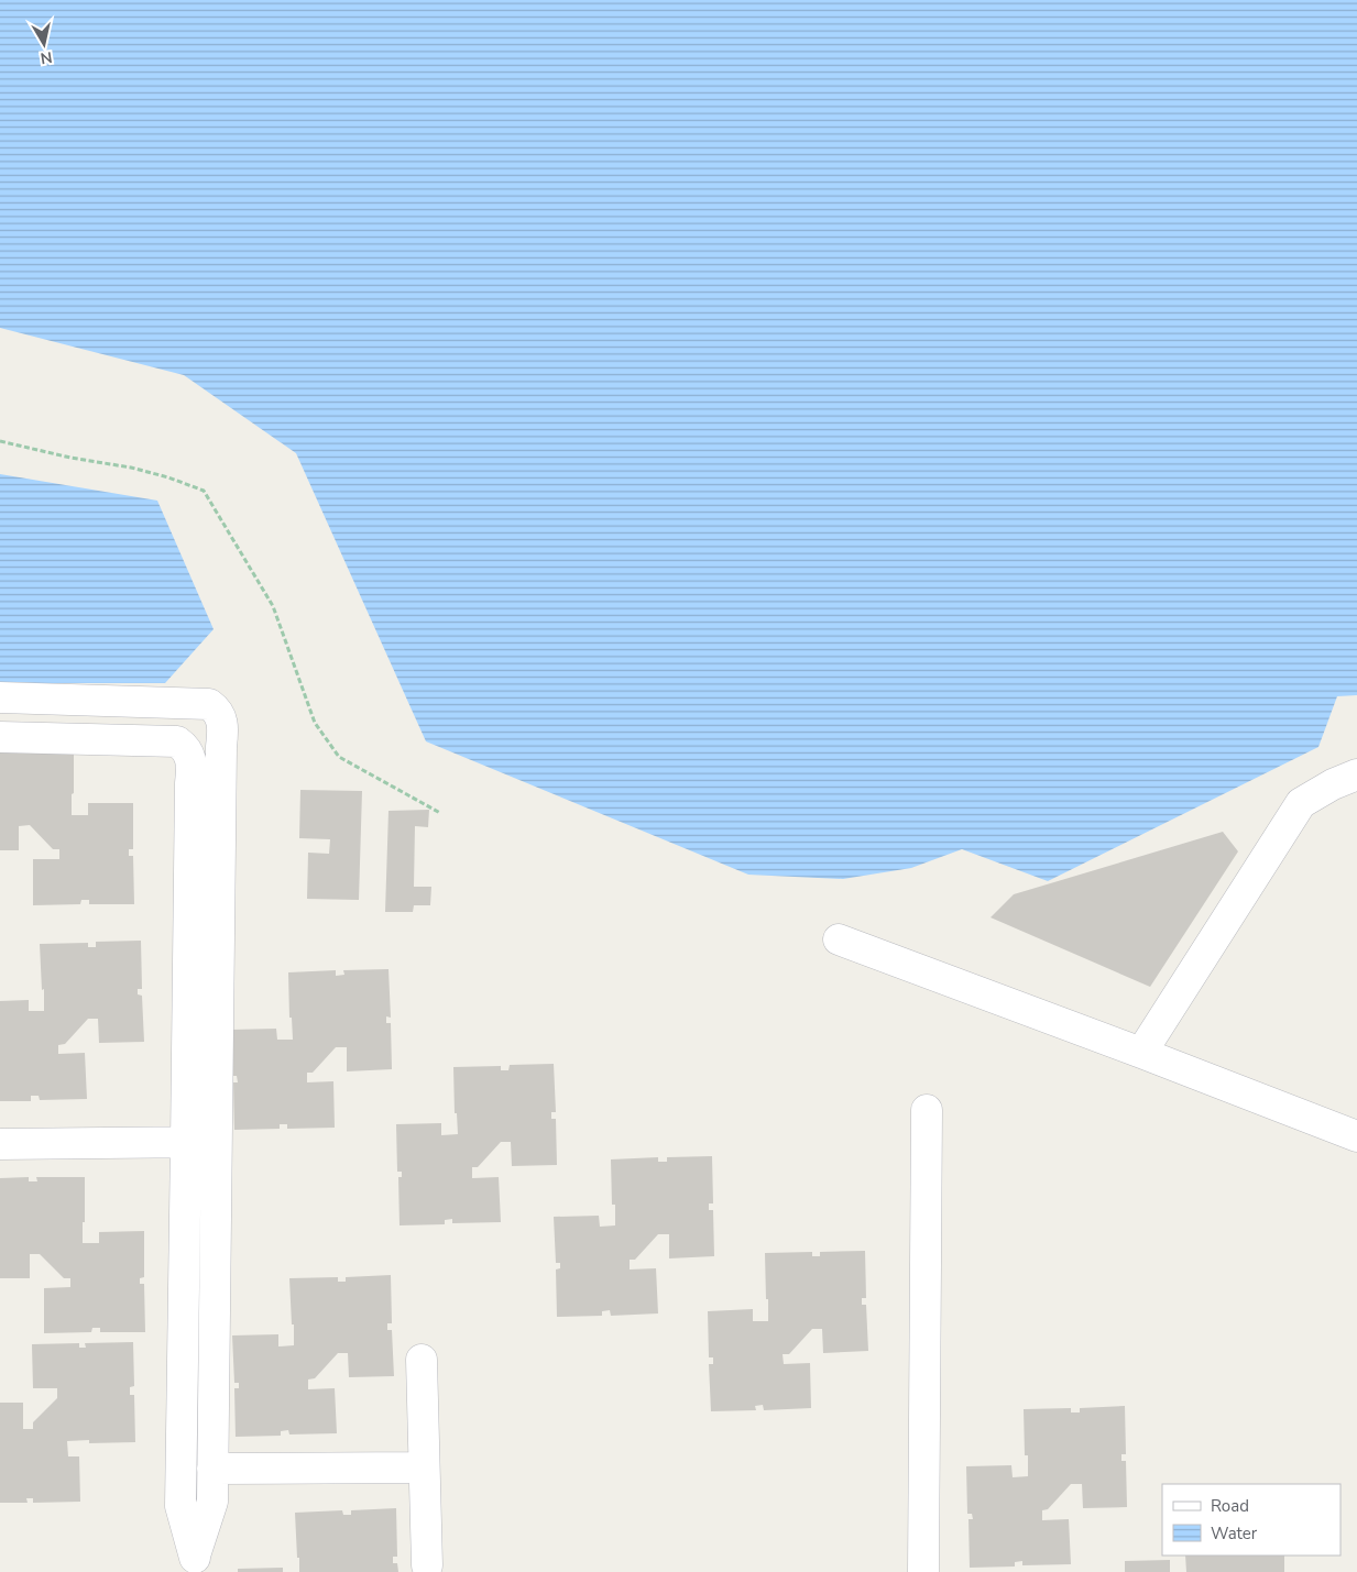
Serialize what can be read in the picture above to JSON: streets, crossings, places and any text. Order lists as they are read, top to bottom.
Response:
{
  "legend": ["Road", "Water"],
  "north": "bottom"
}
